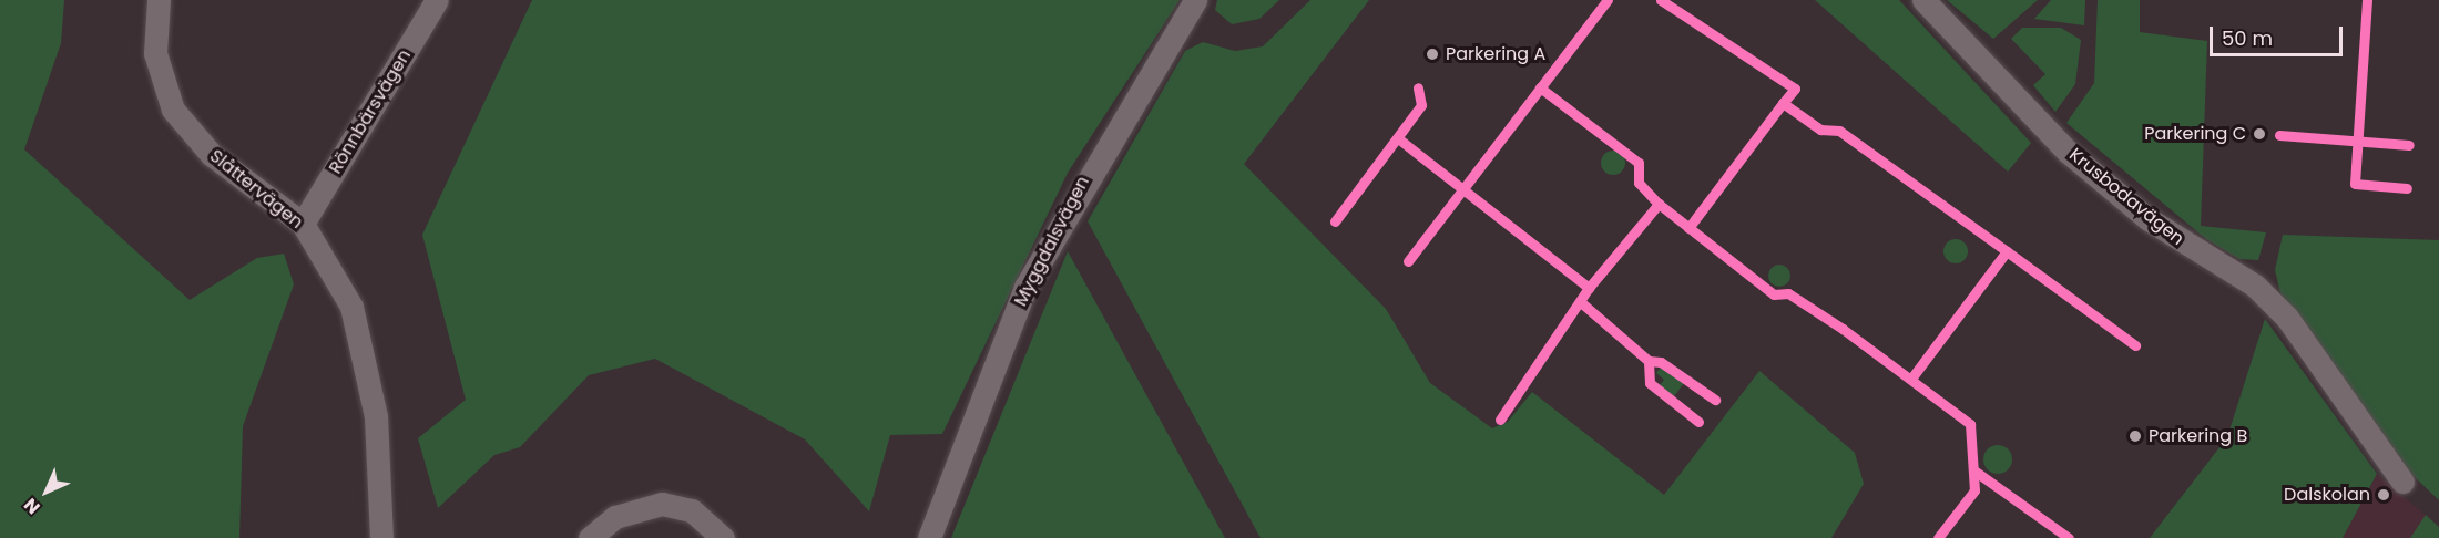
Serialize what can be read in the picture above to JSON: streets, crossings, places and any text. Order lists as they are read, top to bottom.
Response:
{
  "streets": {
    "street": [
      "Rönnbärsvägen",
      "Slåttervägen",
      "Krusbodavägen",
      "Myggdalsvägen"
    ]
  },
  "crossings": [
    ["Rönnbärsvägen", "Slåttervägen"]
  ],
  "places": [
    "Parkering A",
    "Parkering C",
    "Parkering B",
    "Dalskolan"
  ],
  "scale_bar": "50 m",
  "north": "bottom left"
}
